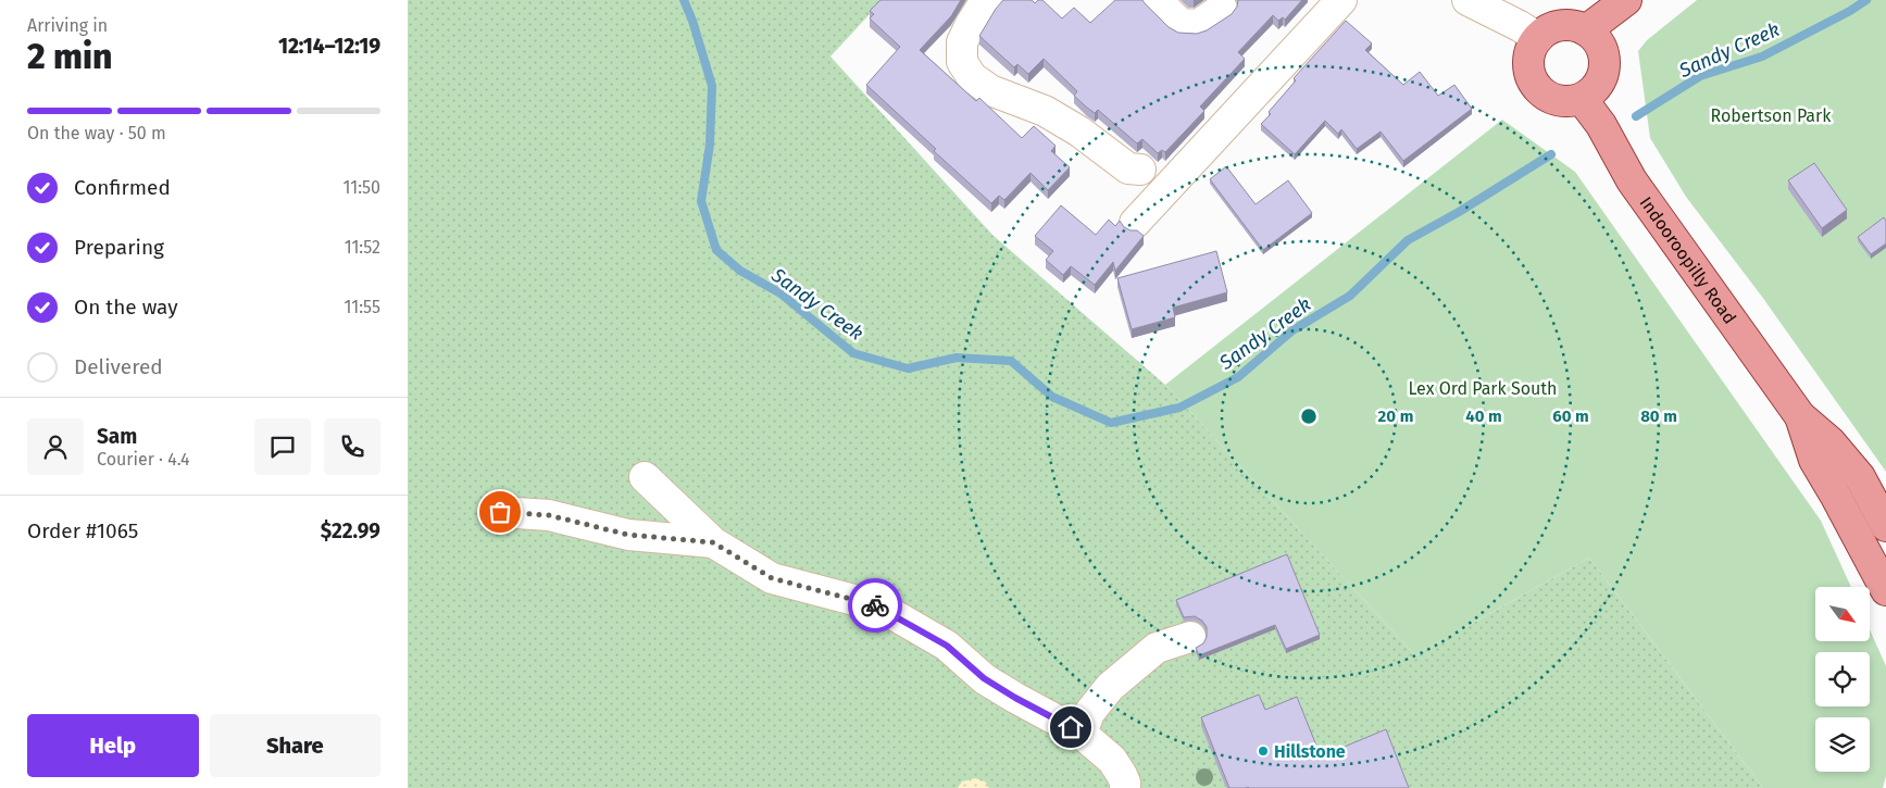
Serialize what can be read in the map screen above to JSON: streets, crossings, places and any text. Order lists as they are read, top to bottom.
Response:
{
  "streets": {
    "main road": ["Indooroopilly Road"]
  },
  "water": ["Sandy Creek"],
  "parks": ["Robertson Park", "Lex Ord Park South"],
  "places": ["Hillstone"],
  "north": "bottom right",
  "page": {
    "heading": ["2 min", "Arriving in", "12:14–12:19"],
    "panel": [
      "Sam",
      "Courier · 4.4",
      "Order #1065",
      "$22.99"
    ],
    "bar": "On the way · 50 m",
    "list": [
      ["Confirmed", "11:50"],
      ["Preparing", "11:52"],
      ["On the way", "11:55"],
      "Delivered"
    ],
    "buttons": ["Help", "Share"]
  },
  "rings": [
    "20 m",
    "40 m",
    "60 m",
    "80 m"
  ]
}
